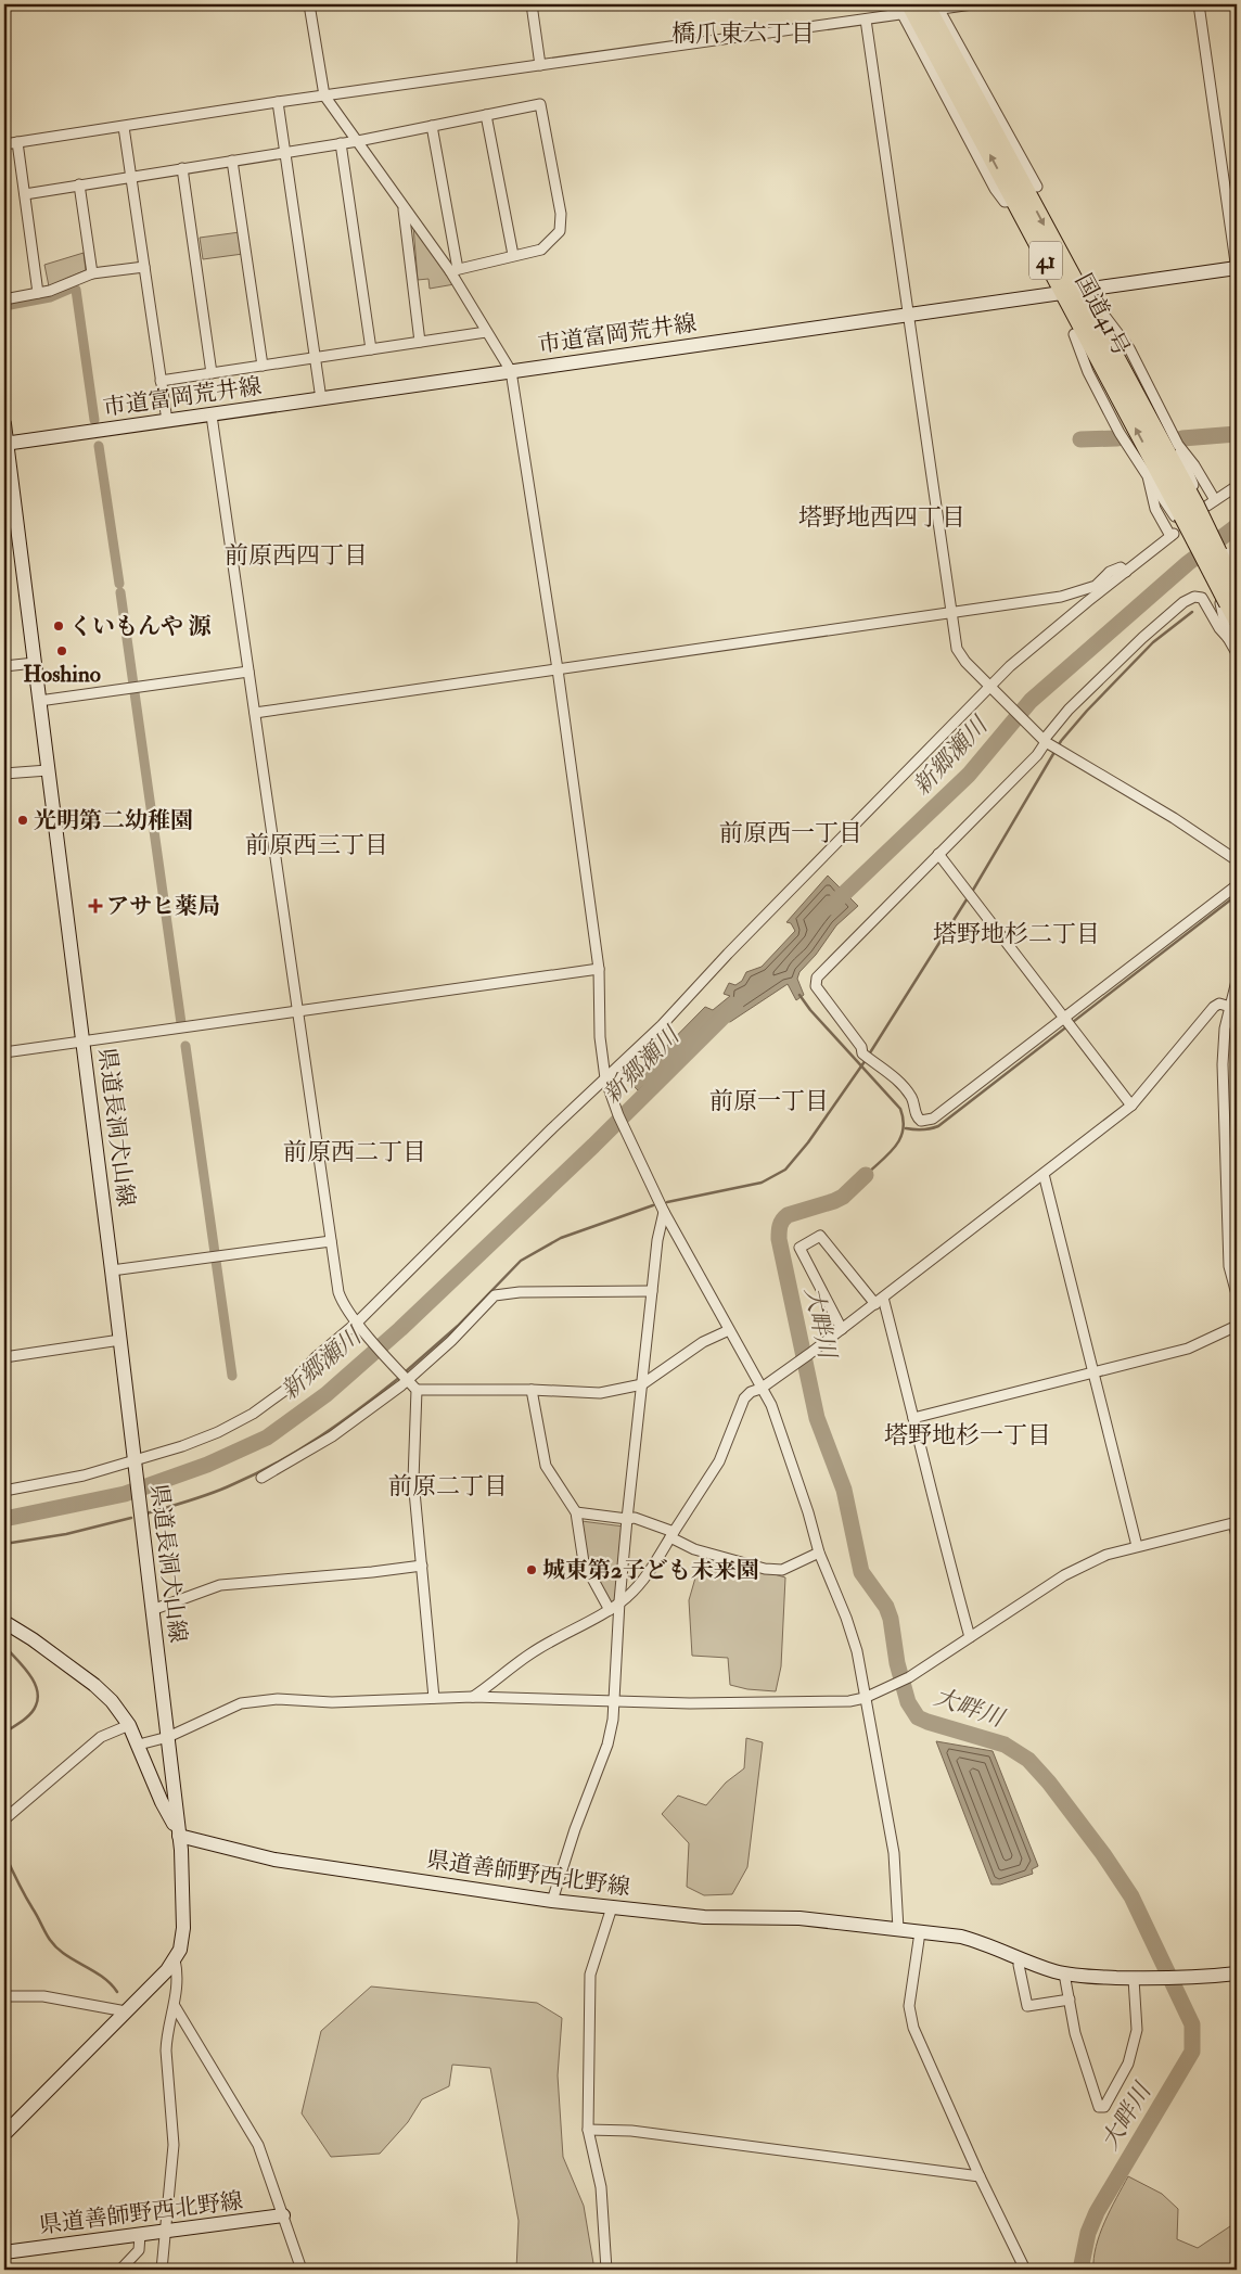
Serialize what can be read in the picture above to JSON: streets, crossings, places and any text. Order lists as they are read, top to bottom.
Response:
{
  "streets": {
    "highway": ["41", "国道41号"],
    "main road": ["市道富岡荒井線", "県道長洞犬山線", "県道善師野西北野線"]
  },
  "crossings": [
    ["国道41号", "市道富岡荒井線"],
    ["市道富岡荒井線", "県道長洞犬山線"],
    ["県道長洞犬山線", "県道善師野西北野線"]
  ],
  "districts": [
    "橋爪東六丁目",
    "塔野地西四丁目",
    "前原西四丁目",
    "前原西一丁目",
    "前原西三丁目",
    "塔野地杉二丁目",
    "前原一丁目",
    "前原西二丁目",
    "塔野地杉一丁目",
    "前原二丁目"
  ],
  "water": ["新郷瀬川", "大畔川"],
  "places": {
    "other": [
      "くいもんや 源",
      "Hoshino",
      "光明第二幼稚園",
      "城東第2子ども未来園"
    ],
    "health": ["アサヒ薬局"]
  }
}
